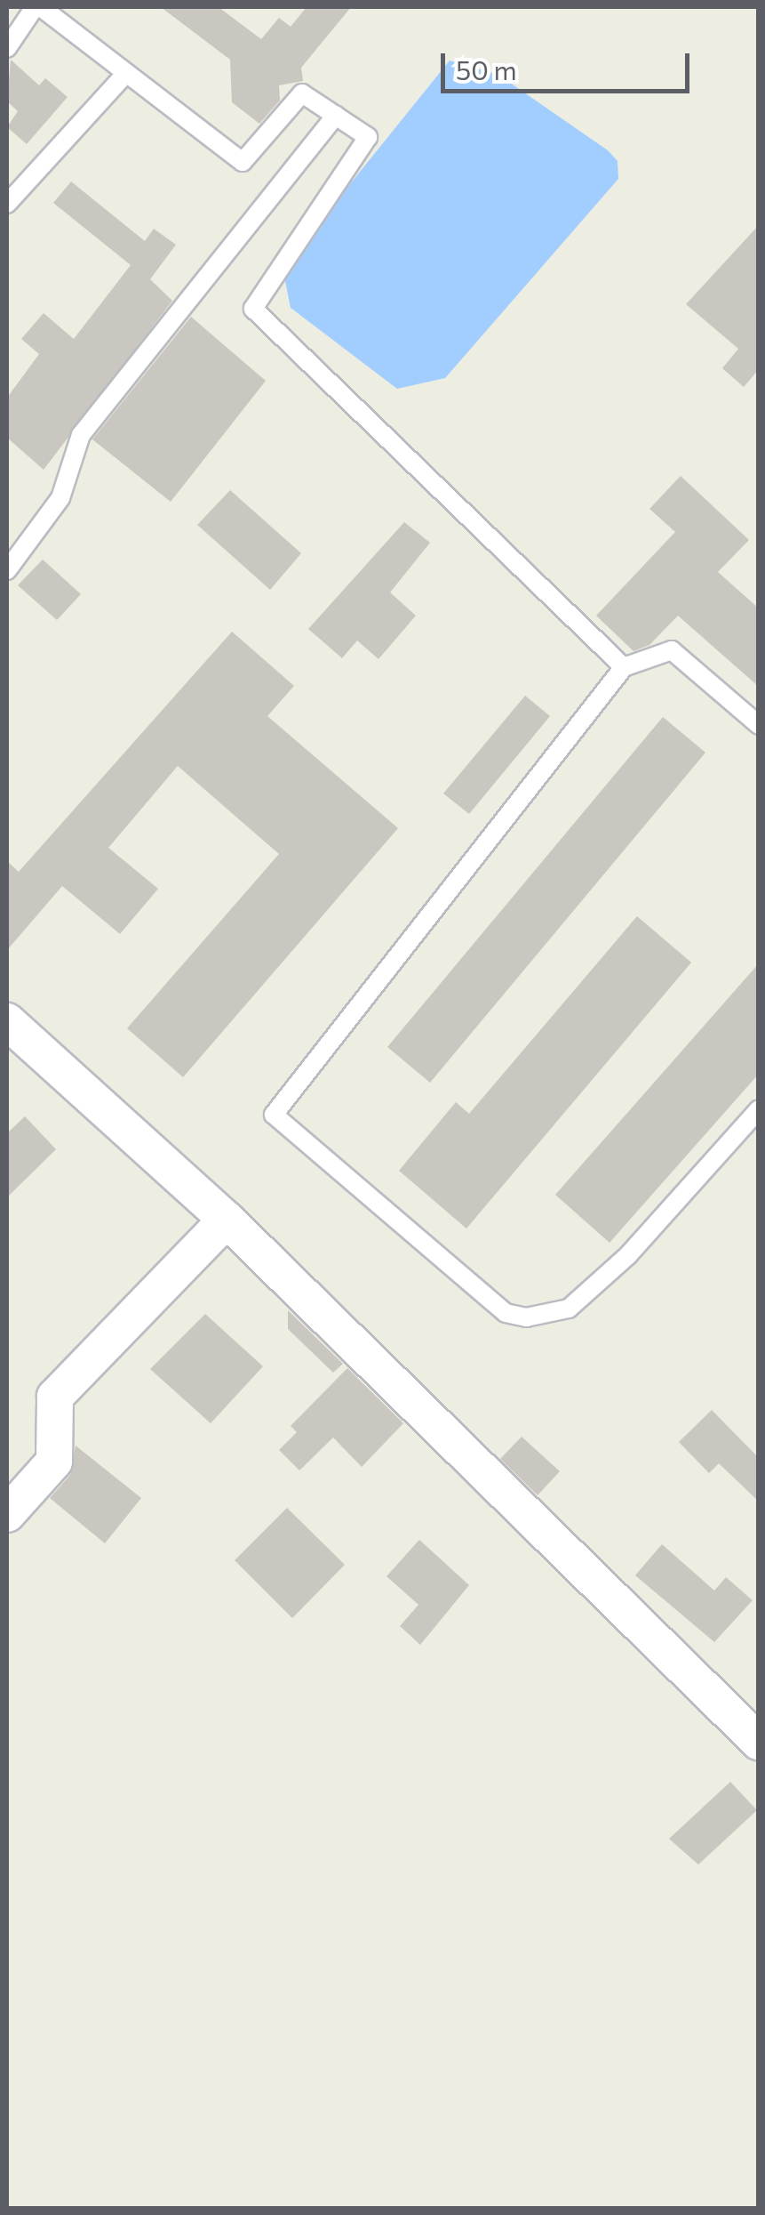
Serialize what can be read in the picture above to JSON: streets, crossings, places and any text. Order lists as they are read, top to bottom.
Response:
{
  "scale_bar": "50 m"
}
